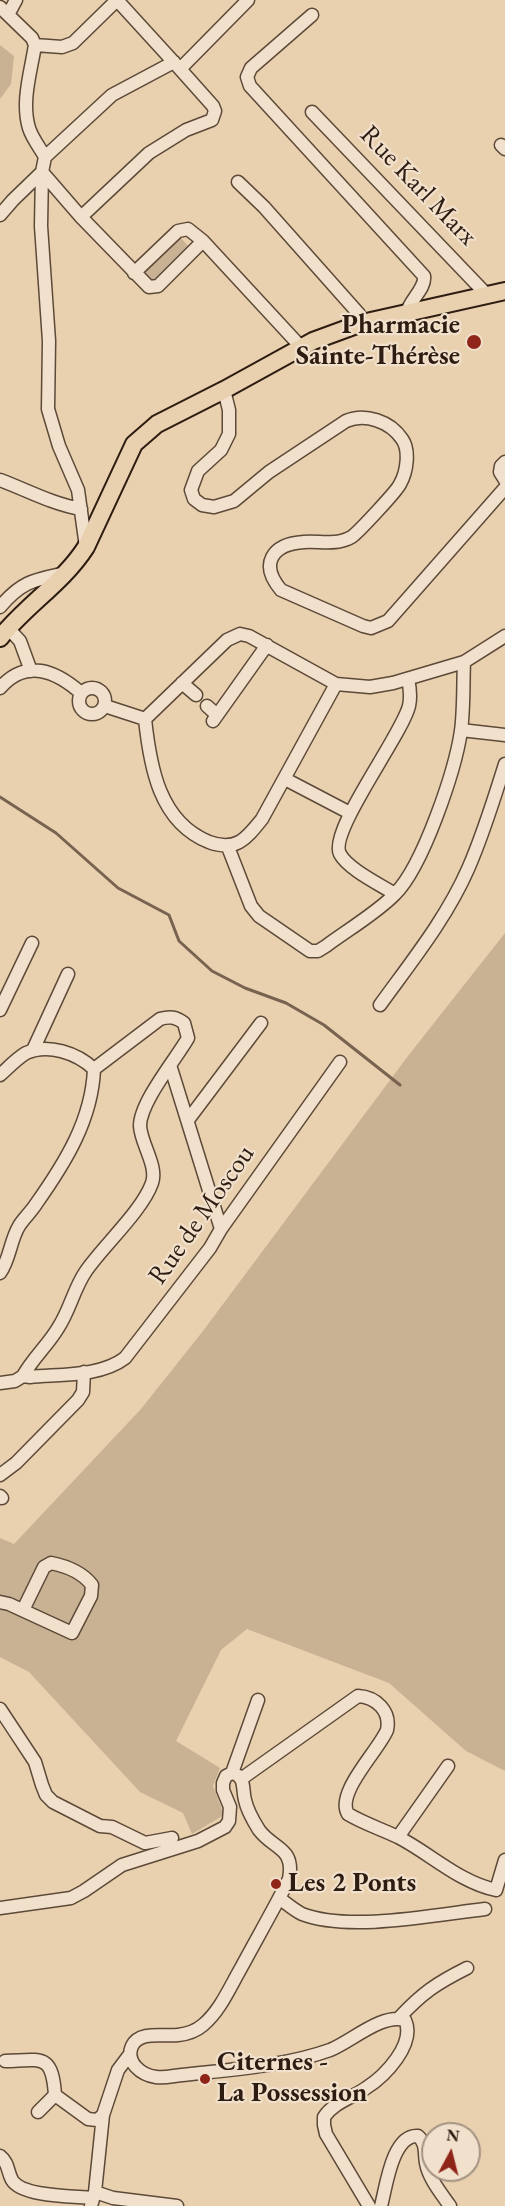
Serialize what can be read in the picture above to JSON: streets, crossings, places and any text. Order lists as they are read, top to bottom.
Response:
{
  "streets": {
    "street": ["Rue Karl Marx", "Rue de Moscou"]
  },
  "places": ["Pharmacie Sainte-Thérèse", "Les 2 Ponts", "Citernes - La Possession"],
  "north": "top"
}
